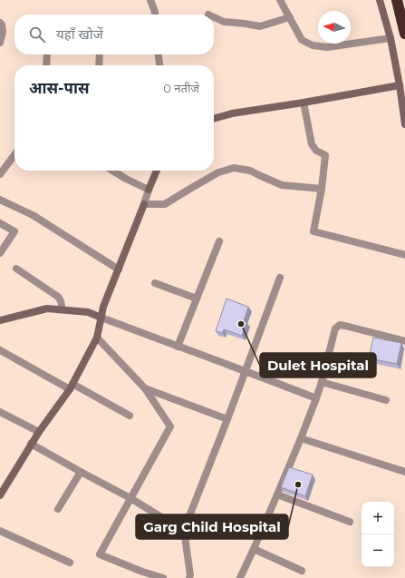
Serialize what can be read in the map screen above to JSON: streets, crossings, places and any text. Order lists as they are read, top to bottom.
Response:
{
  "places": ["Dulet Hospital", "Garg Child Hospital"],
  "north": "left",
  "page": {
    "search": "यहाँ खोजें",
    "heading": ["आस-पास", "0 नतीजे"],
    "map_buttons": ["+", "−"]
  }
}
